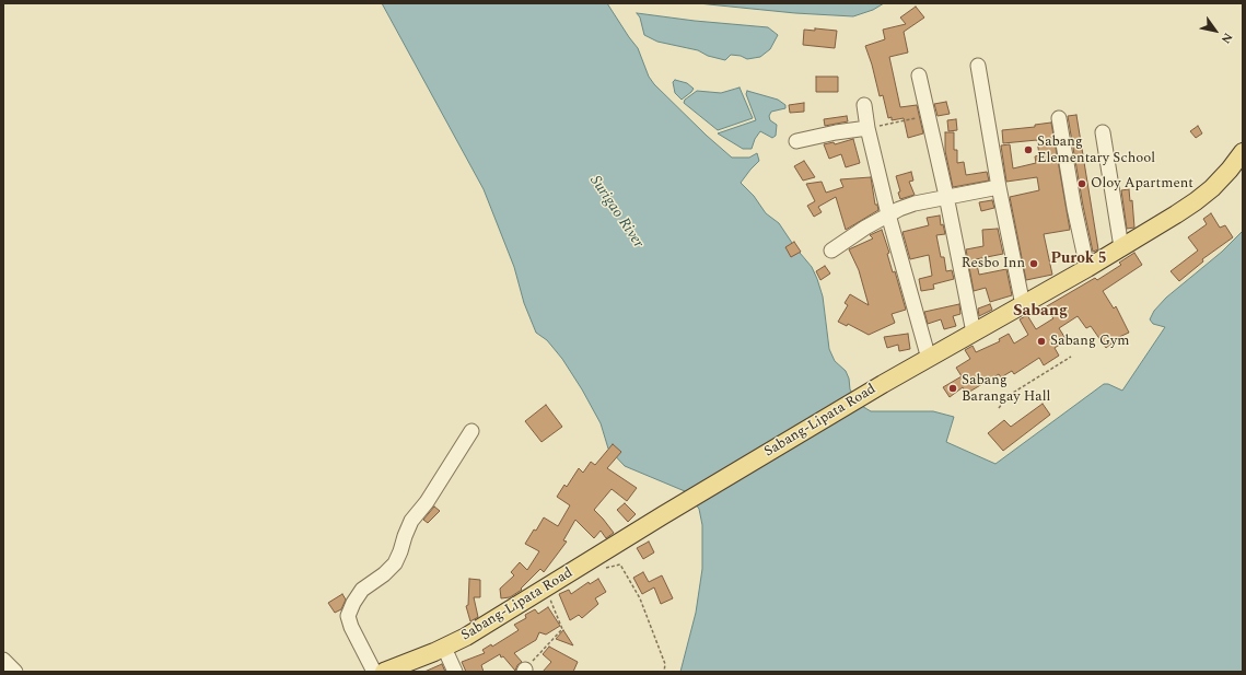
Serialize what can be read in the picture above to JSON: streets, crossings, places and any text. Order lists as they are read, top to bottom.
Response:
{
  "streets": {
    "main road": ["Sabang-Lipata Road"]
  },
  "districts": ["Purok 5", "Sabang"],
  "water": ["Surigao River"],
  "places": [
    "Sabang Elementary School",
    "Oloy Apartment",
    "Resbo Inn",
    "Sabang Gym",
    "Sabang Barangay Hall"
  ],
  "north": "bottom right"
}
